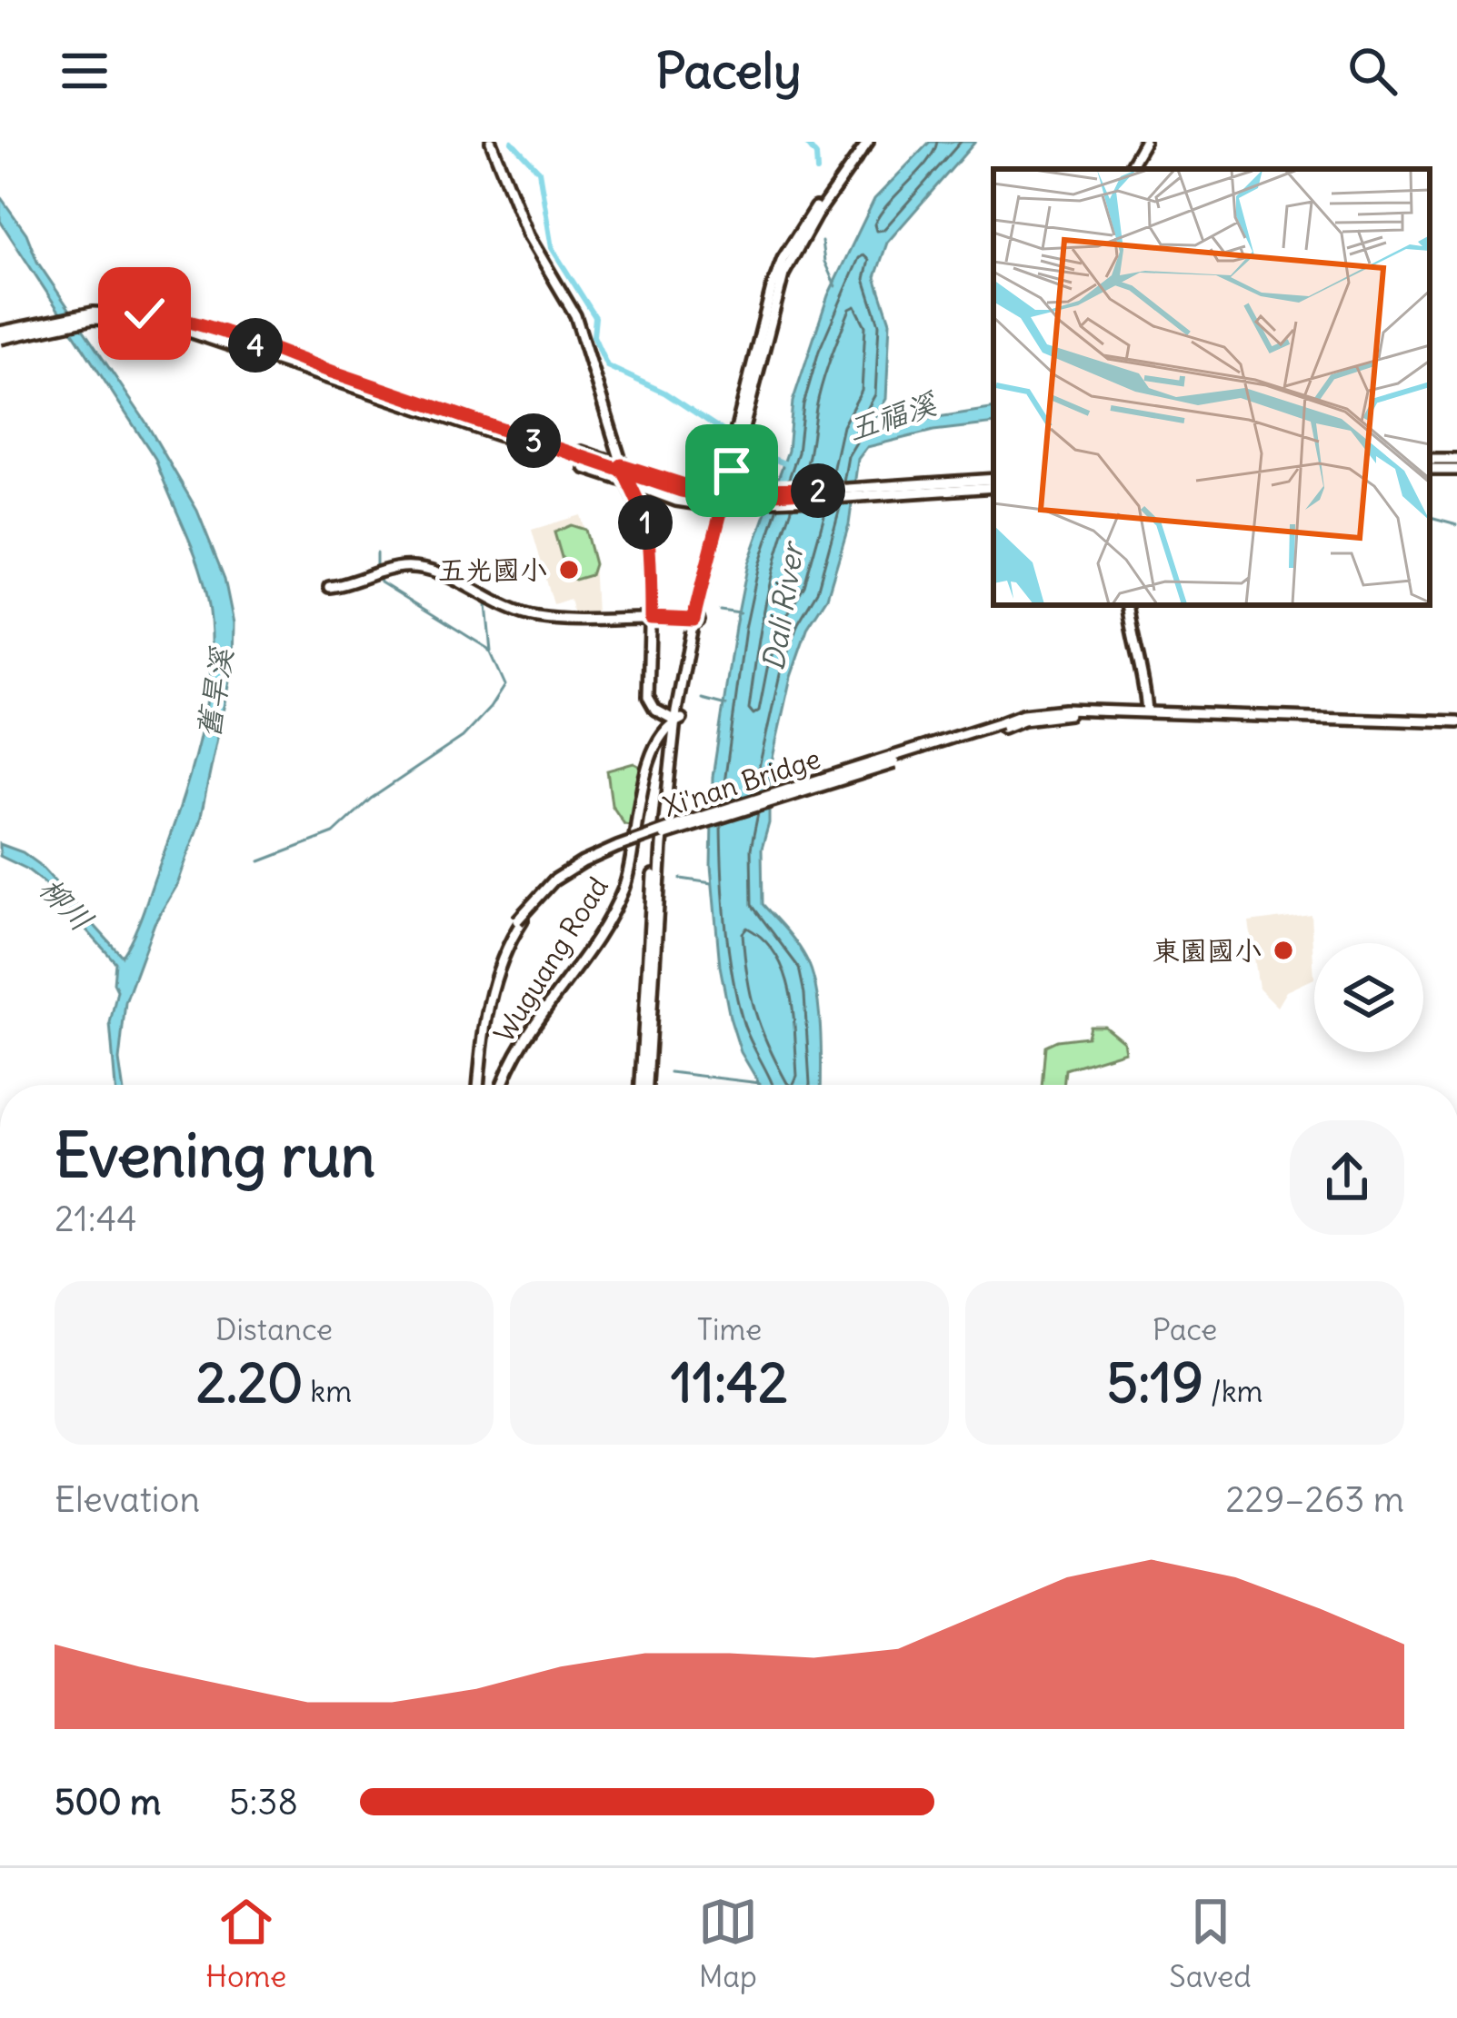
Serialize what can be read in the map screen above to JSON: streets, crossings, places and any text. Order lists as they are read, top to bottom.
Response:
{
  "streets": {
    "street": ["Xi'nan Bridge", "Wuguang Road"]
  },
  "crossings": [
    ["Xi'nan Bridge", "Wuguang Road"]
  ],
  "water": [
    "五福溪",
    "Dali River",
    "舊旱溪",
    "柳川"
  ],
  "places": ["五光國小", "東園國小"],
  "page": {
    "header": "Pacely",
    "pins": [
      "4",
      "3",
      "2",
      "1"
    ],
    "heading": ["Evening run", "21:44"],
    "stats": [
      ["Distance", "2.20 km"],
      ["Time", "11:42"],
      ["Pace", "5:19 /km"]
    ],
    "chart": ["Elevation", "229–263 m"],
    "list": [
      {
        "name": "500 m",
        "note": "5:38"
      }
    ],
    "tabs": ["Home", "Map", "Saved"]
  }
}
